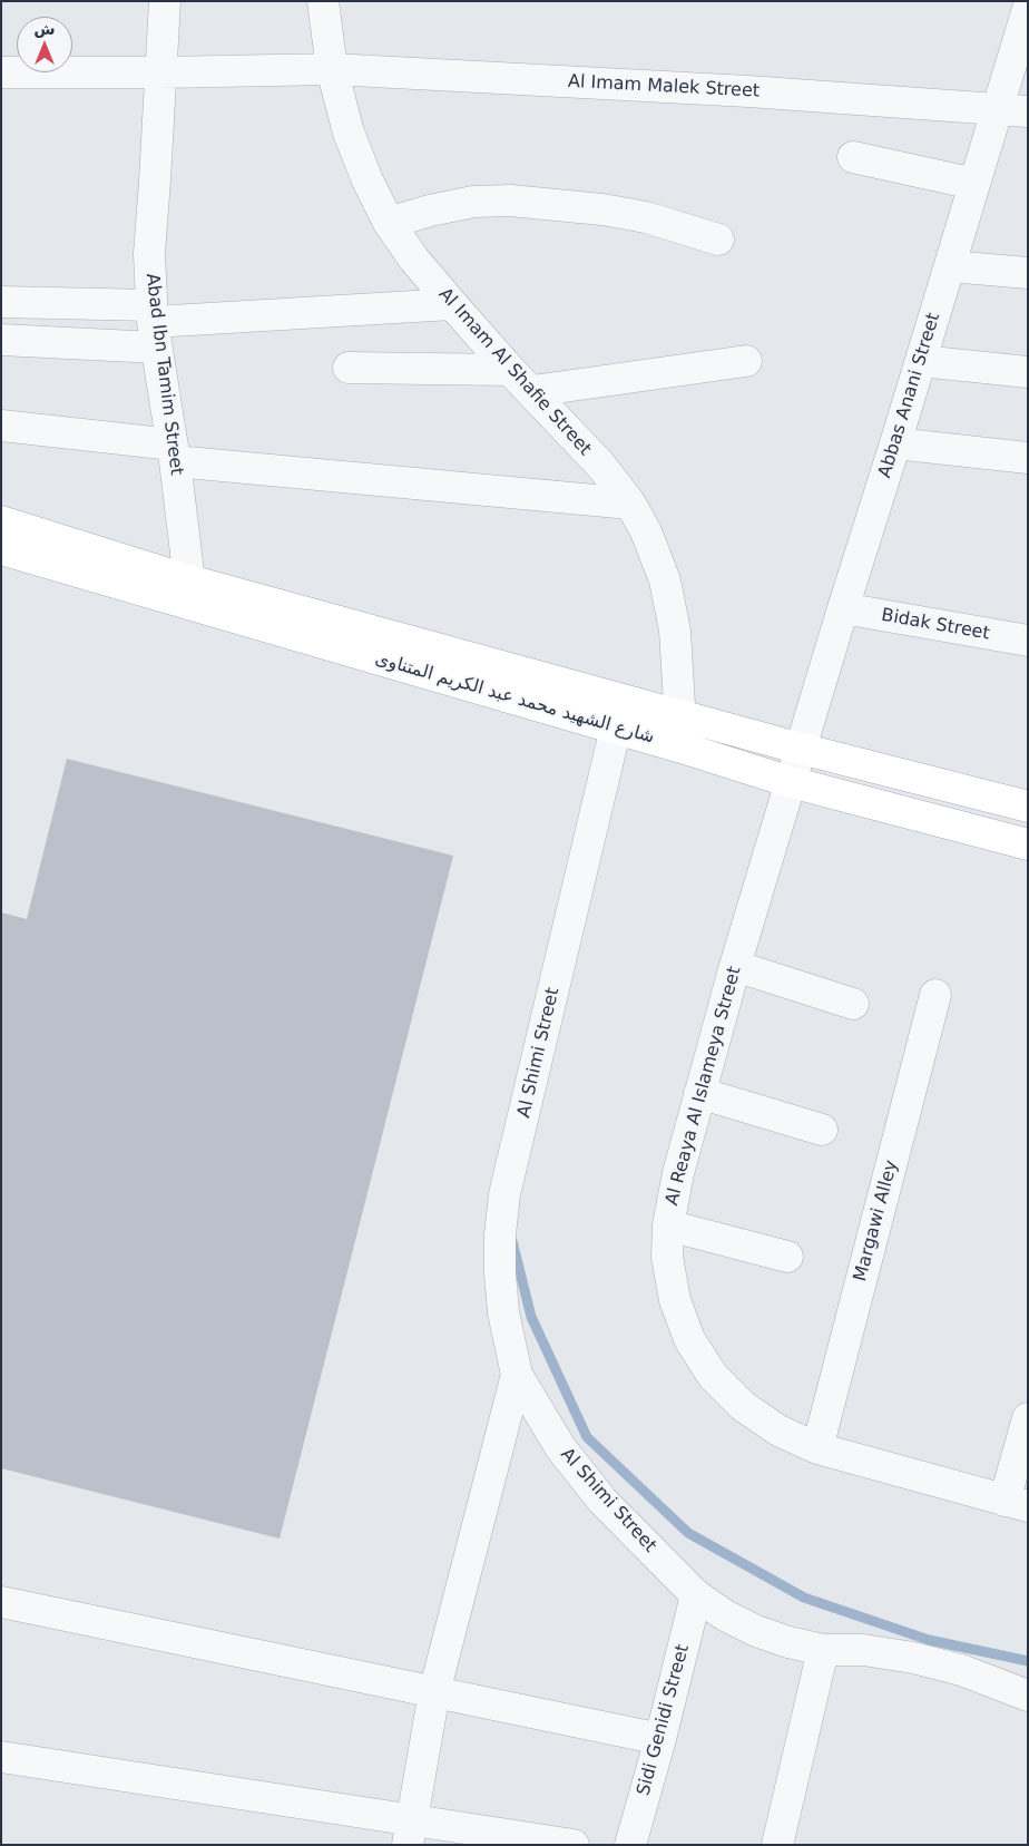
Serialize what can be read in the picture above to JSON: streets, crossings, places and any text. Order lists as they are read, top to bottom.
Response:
{
  "streets": {
    "main road": ["شارع الشهيد محمد عبد الكريم المتناوى"],
    "street": [
      "Al Imam Malek Street",
      "Al Imam Al Shafie Street",
      "Abad Ibn Tamim Street",
      "Abbas Anani Street",
      "Bidak Street",
      "Al Shimi Street",
      "Al Reaya Al Islameya Street",
      "Margawi Alley",
      "Sidi Genidi Street"
    ]
  },
  "crossings": [
    ["Al Imam Malek Street", "Al Imam Al Shafie Street"],
    ["Al Imam Malek Street", "Abad Ibn Tamim Street"],
    ["Al Imam Malek Street", "Abbas Anani Street"],
    ["Al Imam Al Shafie Street", "شارع الشهيد محمد عبد الكريم المتناوى"],
    ["Abad Ibn Tamim Street", "شارع الشهيد محمد عبد الكريم المتناوى"],
    ["Abbas Anani Street", "Bidak Street"],
    ["Abbas Anani Street", "شارع الشهيد محمد عبد الكريم المتناوى"],
    ["Abbas Anani Street", "Al Reaya Al Islameya Street"],
    ["شارع الشهيد محمد عبد الكريم المتناوى", "Al Shimi Street"],
    ["شارع الشهيد محمد عبد الكريم المتناوى", "Al Reaya Al Islameya Street"],
    ["Al Shimi Street", "Sidi Genidi Street"],
    ["Al Reaya Al Islameya Street", "Margawi Alley"]
  ],
  "north": "top"
}
